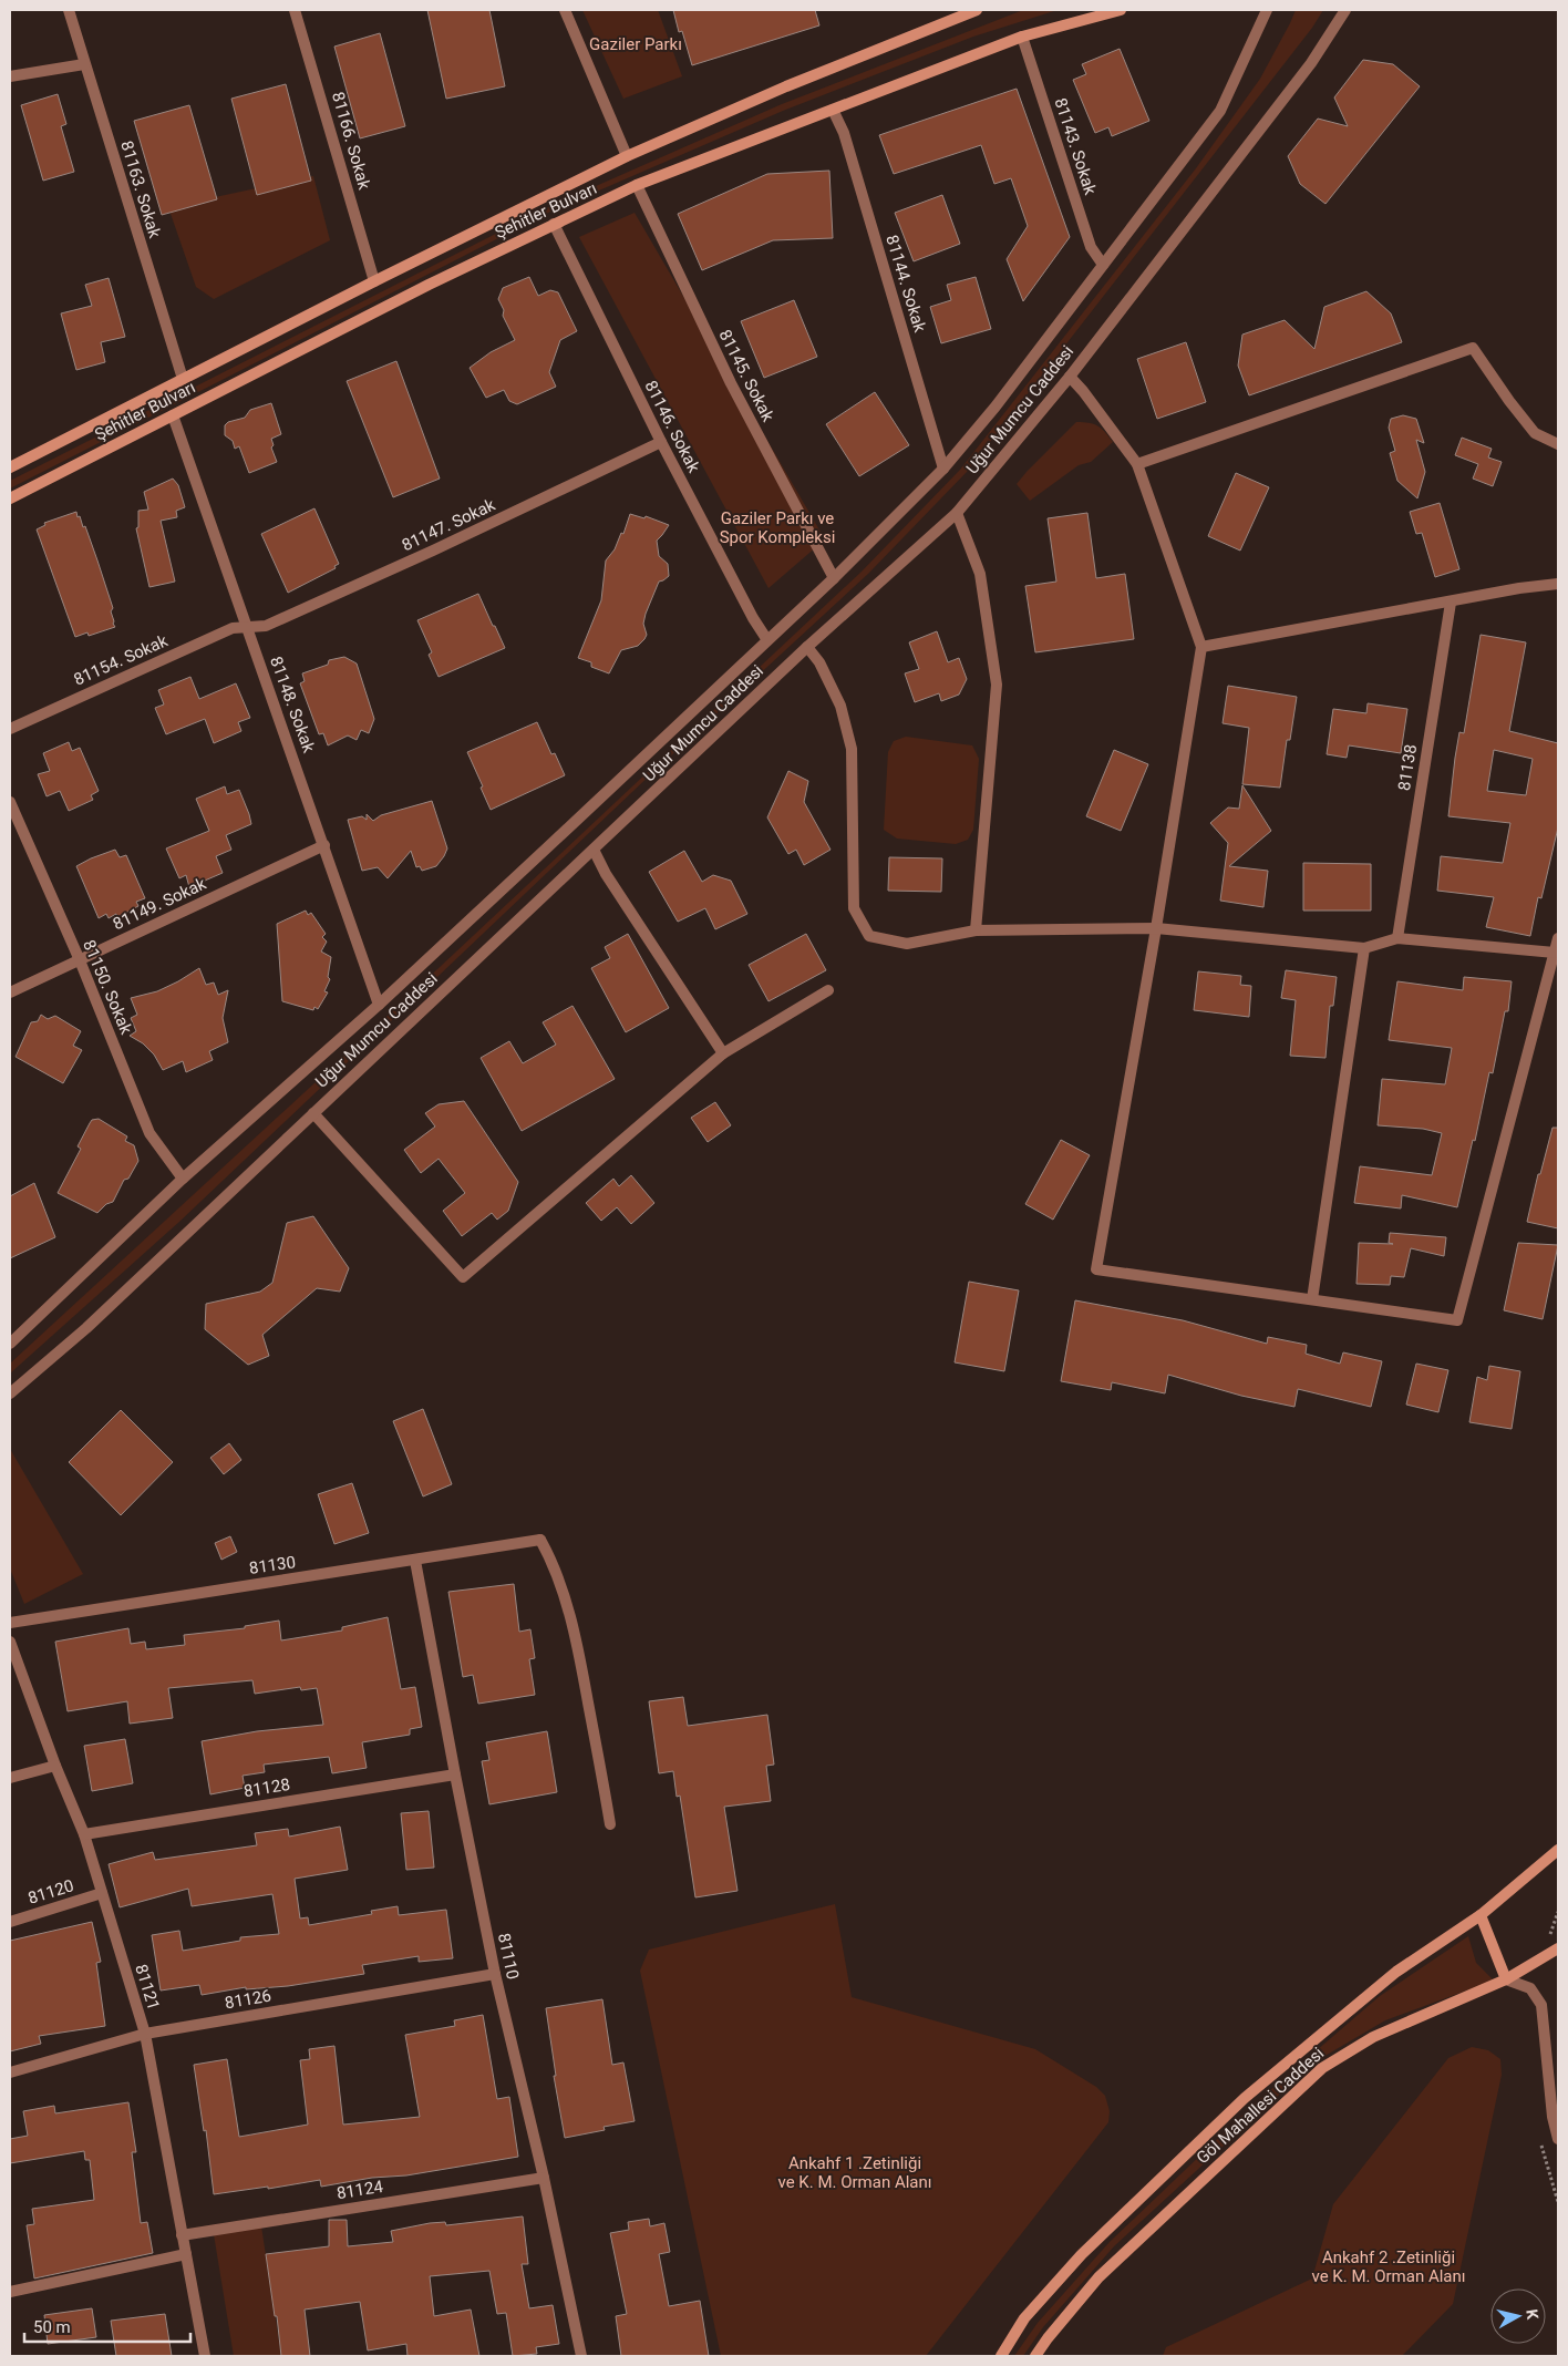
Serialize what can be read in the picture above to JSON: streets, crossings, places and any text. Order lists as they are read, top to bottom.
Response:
{
  "streets": {
    "main road": ["Şehitler Bulvarı", "Göl Mahallesi Caddesi"],
    "street": [
      "81166. Sokak",
      "81143. Sokak",
      "81163. Sokak",
      "81144. Sokak",
      "81145. Sokak",
      "Uğur Mumcu Caddesi",
      "81146. Sokak",
      "81147. Sokak",
      "81154. Sokak",
      "81148. Sokak",
      "81138",
      "81149. Sokak",
      "81150. Sokak",
      "81130",
      "81128",
      "81120",
      "81110",
      "81121",
      "81126",
      "81124"
    ]
  },
  "crossings": [
    ["81166. Sokak", "Şehitler Bulvarı"],
    ["81143. Sokak", "Şehitler Bulvarı"],
    ["81143. Sokak", "Uğur Mumcu Caddesi"],
    ["81163. Sokak", "Şehitler Bulvarı"],
    ["Şehitler Bulvarı", "81144. Sokak"],
    ["Şehitler Bulvarı", "81145. Sokak"],
    ["Şehitler Bulvarı", "81146. Sokak"],
    ["Şehitler Bulvarı", "81148. Sokak"],
    ["81144. Sokak", "Uğur Mumcu Caddesi"],
    ["81145. Sokak", "Uğur Mumcu Caddesi"],
    ["Uğur Mumcu Caddesi", "81146. Sokak"],
    ["Uğur Mumcu Caddesi", "81148. Sokak"],
    ["Uğur Mumcu Caddesi", "81150. Sokak"],
    ["81146. Sokak", "81147. Sokak"],
    ["81147. Sokak", "81154. Sokak"],
    ["81147. Sokak", "81148. Sokak"],
    ["81154. Sokak", "81148. Sokak"],
    ["81148. Sokak", "81149. Sokak"],
    ["81149. Sokak", "81150. Sokak"],
    ["81130", "81110"],
    ["81128", "81110"],
    ["81128", "81121"],
    ["81120", "81121"],
    ["81110", "81126"],
    ["81110", "81124"],
    ["81121", "81126"],
    ["81121", "81124"]
  ],
  "parks": [
    "Gaziler Parkı",
    "Gaziler Parkı ve Spor Kompleksi",
    "Ankahf 1 .Zetinliği ve K. M. Orman Alanı",
    "Ankahf 2 .Zetinliği ve K. M. Orman Alanı"
  ],
  "scale_bar": "50 m",
  "north": "right"
}
